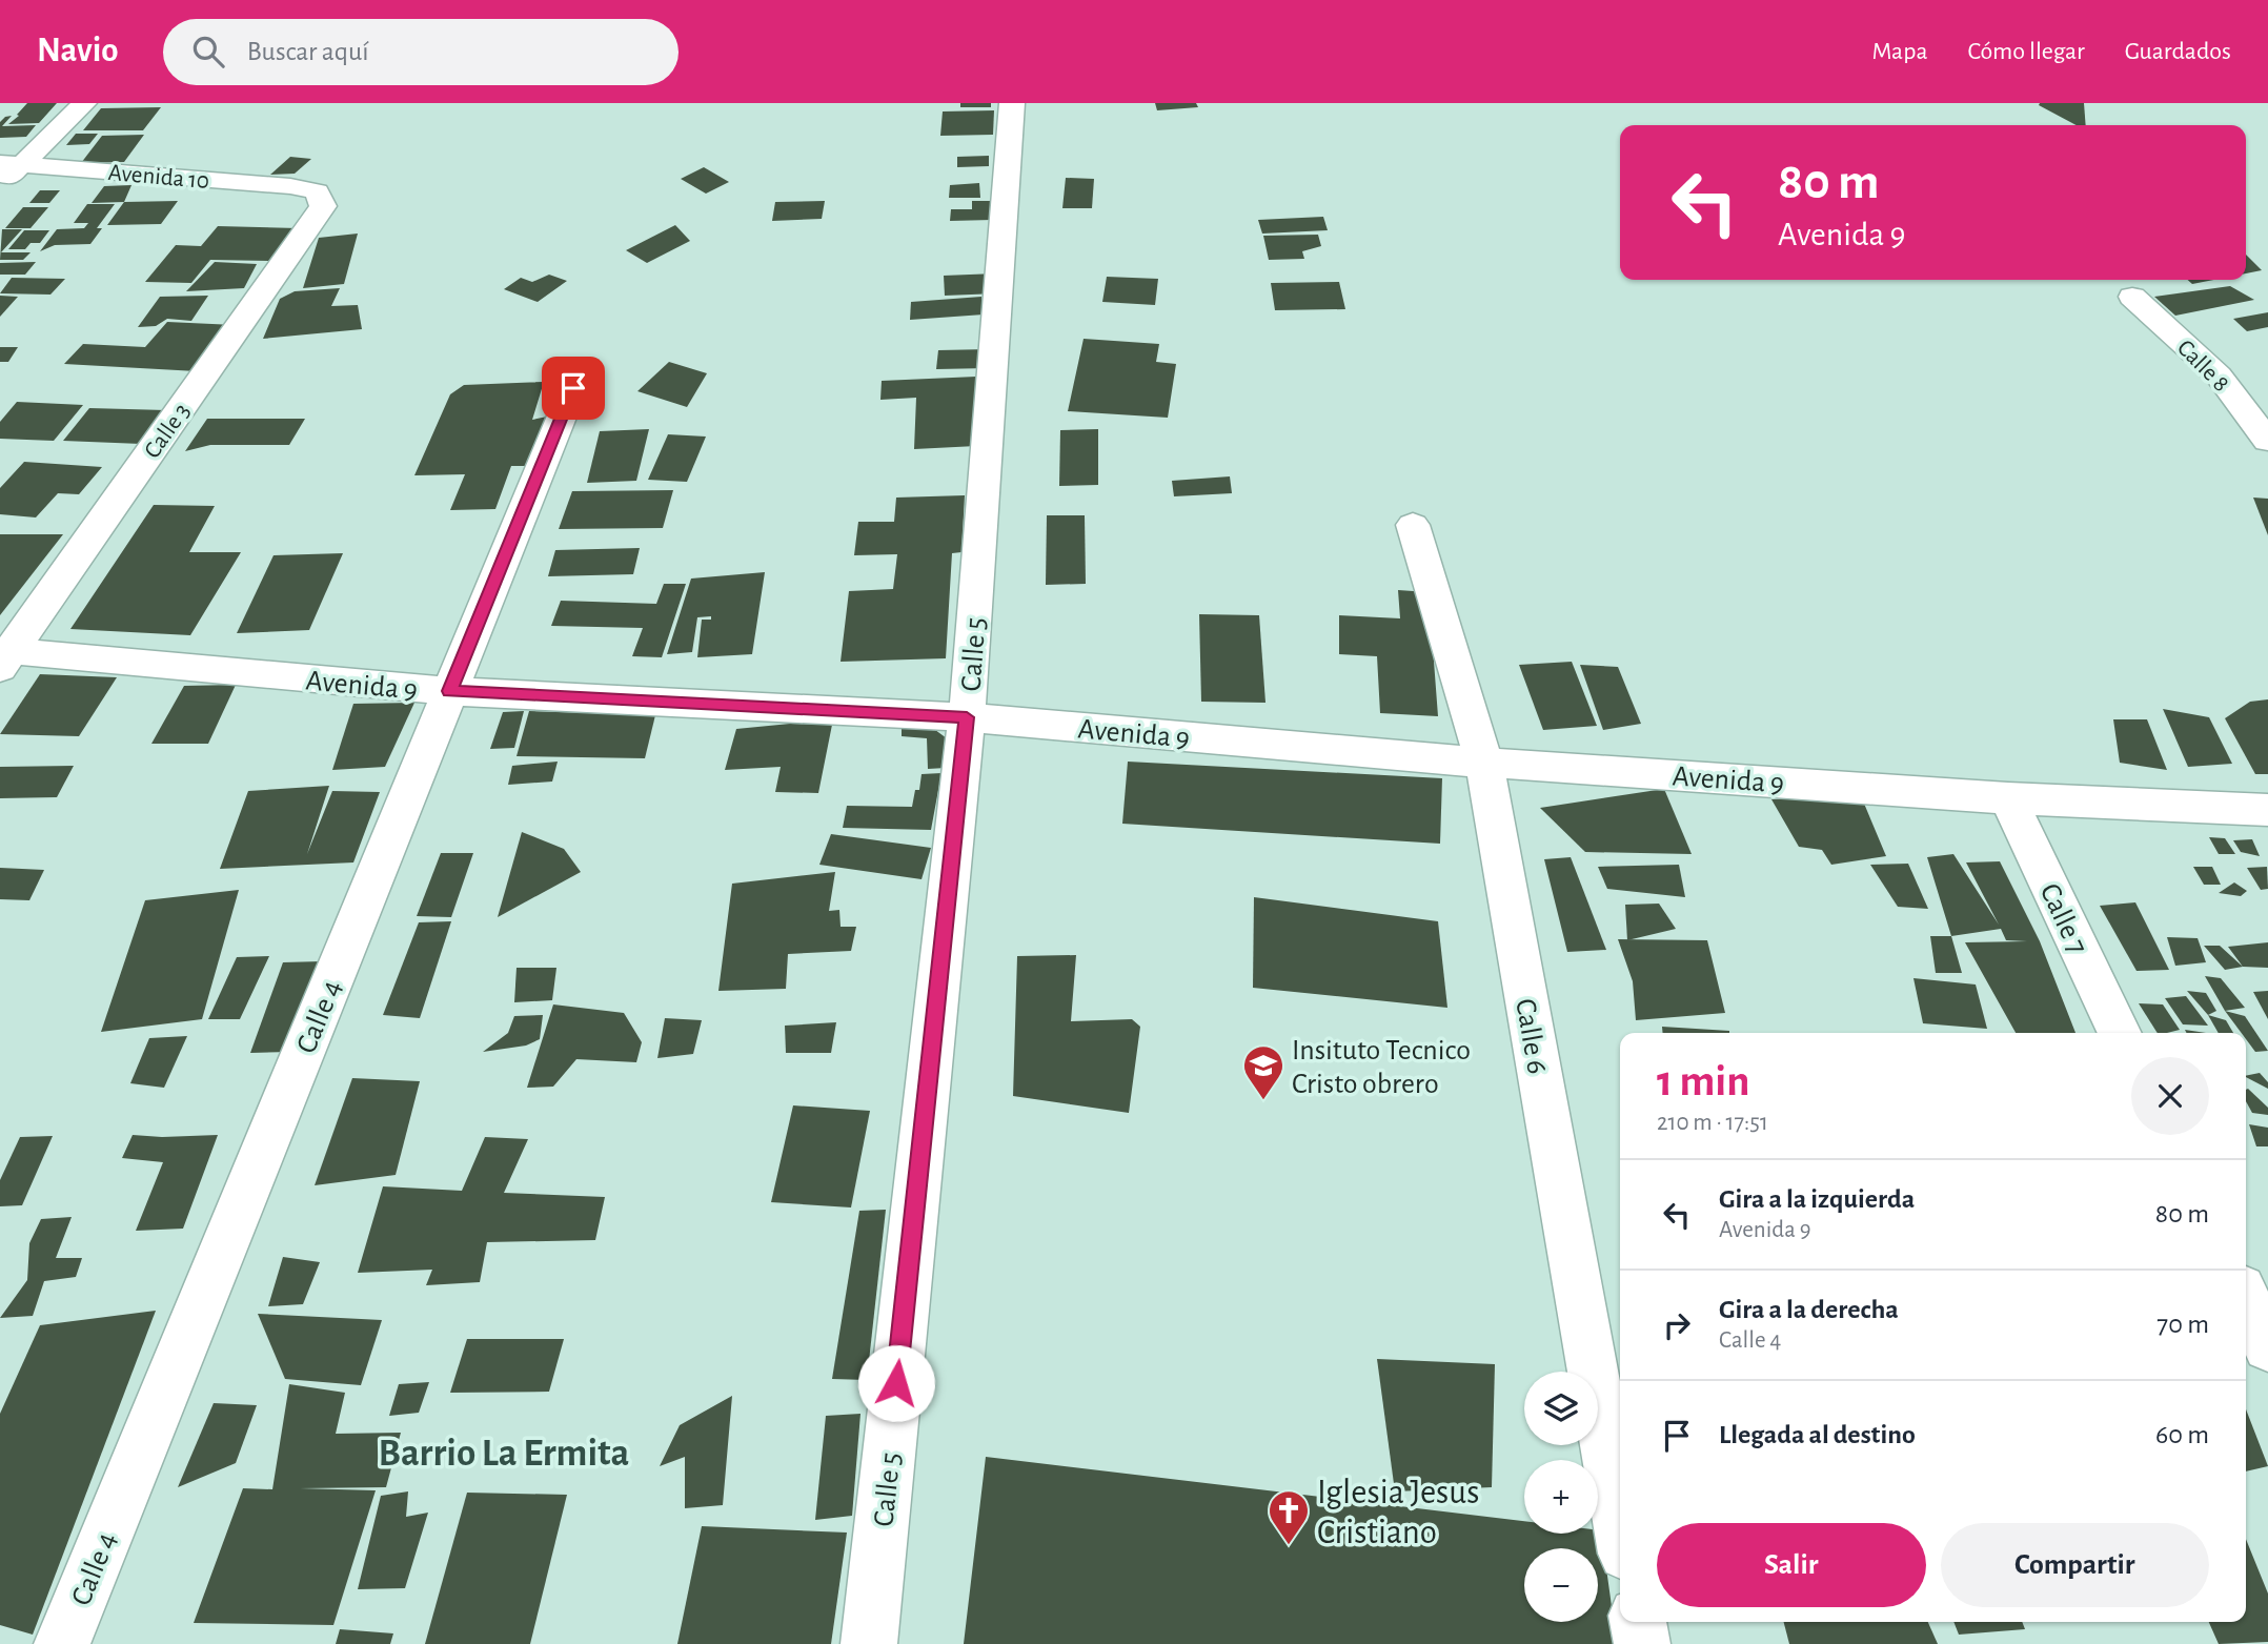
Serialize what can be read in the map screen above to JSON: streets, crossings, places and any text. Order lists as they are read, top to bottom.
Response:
{
  "streets": {
    "street": [
      "Avenida 10",
      "Calle 8",
      "Calle 3",
      "Calle 5",
      "Avenida 9",
      "Calle 7",
      "Calle 4",
      "Calle 6"
    ]
  },
  "crossings": [
    ["Avenida 10", "Calle 3"],
    ["Calle 3", "Avenida 9"],
    ["Calle 5", "Avenida 9"],
    ["Avenida 9", "Calle 7"],
    ["Avenida 9", "Calle 4"],
    ["Avenida 9", "Calle 6"]
  ],
  "districts": ["Barrio La Ermita"],
  "places": {
    "school or university": ["Insituto Tecnico Cristo obrero"],
    "church": ["Iglesia Jesus Cristiano"]
  },
  "page": {
    "header": "Navio",
    "search": "Buscar aquí",
    "nav": ["Mapa", "Cómo llegar", "Guardados"],
    "turn": ["80 m", "Avenida 9"],
    "heading": ["1 min", "210 m · 17:51"],
    "list": [
      {
        "name": "Gira a la izquierda",
        "note": "Avenida 9",
        "value": "80 m"
      },
      {
        "name": "Gira a la derecha",
        "note": "Calle 4",
        "value": "70 m"
      },
      {
        "name": "Llegada al destino",
        "value": "60 m"
      }
    ],
    "map_buttons": ["+", "−"],
    "buttons": ["Salir", "Compartir"]
  }
}
